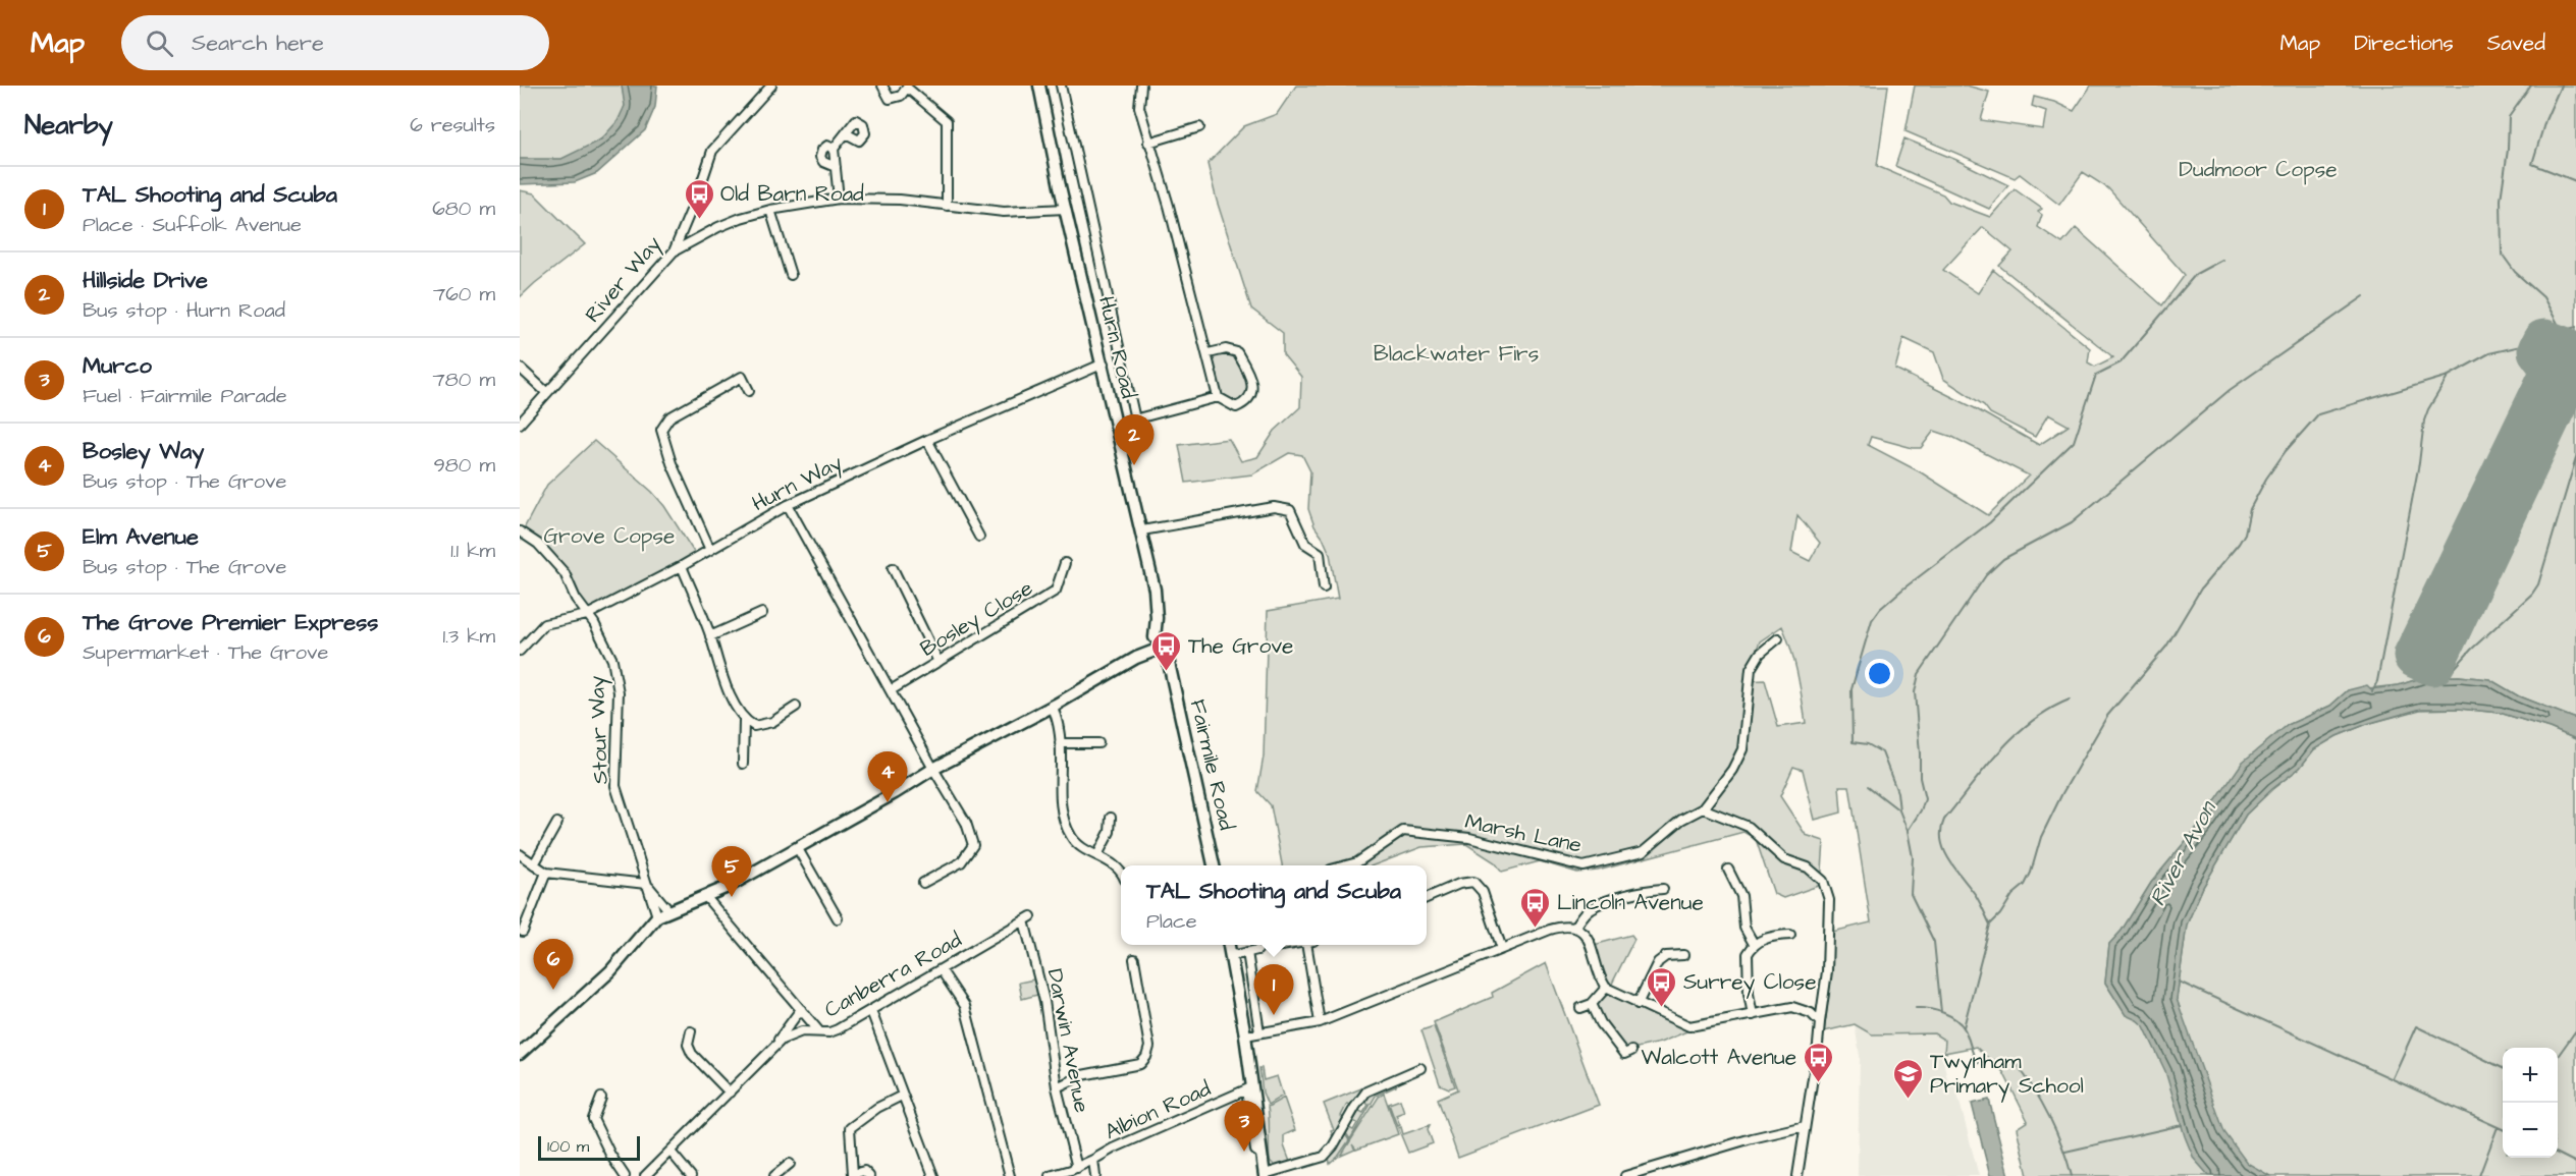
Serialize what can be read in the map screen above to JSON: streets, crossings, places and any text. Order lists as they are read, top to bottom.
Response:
{
  "streets": {
    "main road": ["Hurn Road", "Fairmile Road"],
    "street": [
      "River Way",
      "Hurn Way",
      "Bosley Close",
      "Stour Way",
      "Marsh Lane",
      "Canberra Road",
      "Darwin Avenue",
      "Albion Road"
    ]
  },
  "crossings": [
    ["Hurn Road", "Hurn Way"],
    ["Hurn Road", "Fairmile Road"],
    ["Hurn Way", "Stour Way"],
    ["Canberra Road", "Darwin Avenue"]
  ],
  "water": ["River Avon"],
  "parks": ["Dudmoor Copse", "Blackwater Firs", "Grove Copse"],
  "places": {
    "bus stop": [
      "Old Barn Road",
      "The Grove",
      "Lincoln Avenue",
      "Surrey Close",
      "Walcott Avenue"
    ],
    "school or university": ["Twynham Primary School"]
  },
  "scale_bar": "100 m",
  "page": {
    "header": "Map",
    "search": "Search here",
    "nav": ["Map", "Directions", "Saved"],
    "heading": ["Nearby", "6 results"],
    "list": [
      {
        "mark": "1",
        "name": "TAL Shooting and Scuba",
        "note": "Place · Suffolk Avenue",
        "value": "680 m"
      },
      {
        "mark": "2",
        "name": "Hillside Drive",
        "note": "Bus stop · Hurn Road",
        "value": "760 m"
      },
      {
        "mark": "3",
        "name": "Murco",
        "note": "Fuel · Fairmile Parade",
        "value": "780 m"
      },
      {
        "mark": "4",
        "name": "Bosley Way",
        "note": "Bus stop · The Grove",
        "value": "980 m"
      },
      {
        "mark": "5",
        "name": "Elm Avenue",
        "note": "Bus stop · The Grove",
        "value": "1.1 km"
      },
      {
        "mark": "6",
        "name": "The Grove Premier Express",
        "note": "Supermarket · The Grove",
        "value": "1.3 km"
      }
    ],
    "pins": [
      "2",
      "4",
      "5",
      "6",
      "1",
      "3"
    ],
    "popup": ["TAL Shooting and Scuba", "Place"],
    "map_buttons": ["+", "−"],
    "scale": "100 m"
  }
}
